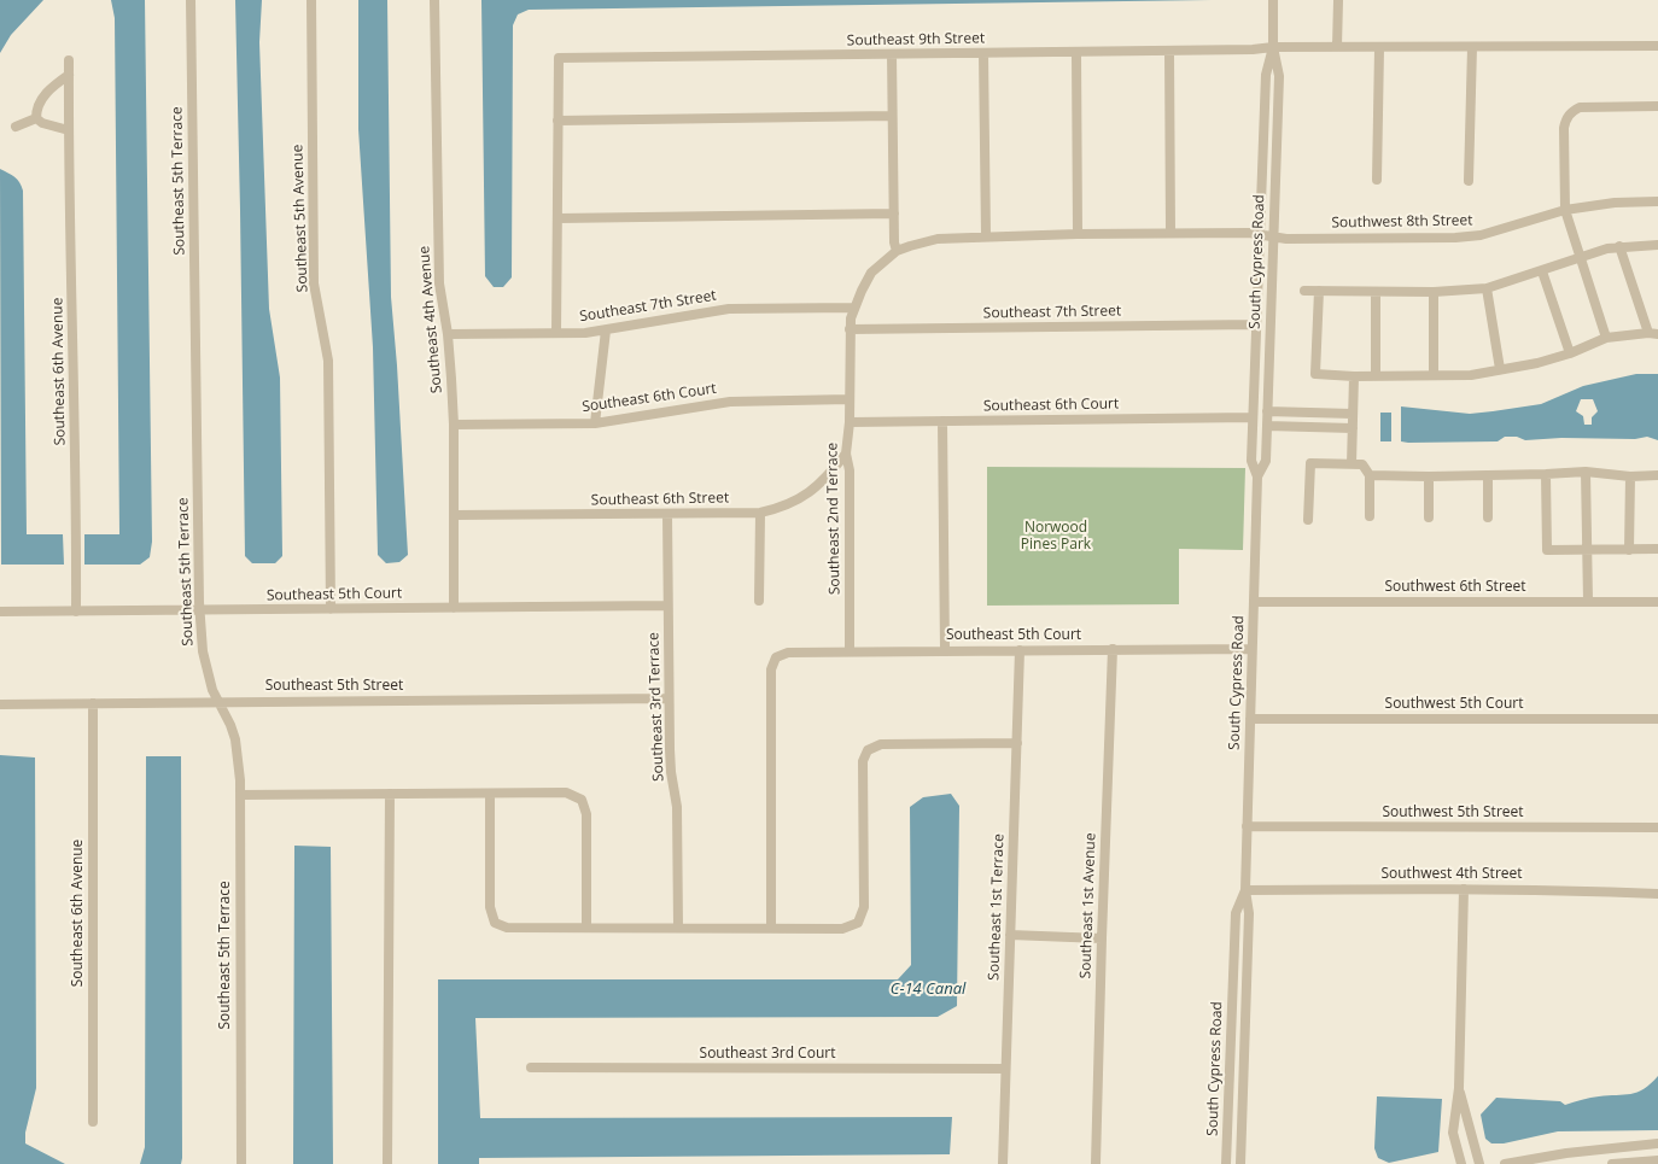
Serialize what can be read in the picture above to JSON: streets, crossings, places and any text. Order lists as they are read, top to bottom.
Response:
{
  "streets": {
    "street": [
      "Southeast 9th Street",
      "Southeast 5th Terrace",
      "Southeast 5th Avenue",
      "Southwest 8th Street",
      "South Cypress Road",
      "Southeast 7th Street",
      "Southeast 4th Avenue",
      "Southeast 6th Avenue",
      "Southeast 6th Court",
      "Southeast 6th Street",
      "Southeast 2nd Terrace",
      "Southwest 6th Street",
      "Southeast 5th Court",
      "Southeast 5th Street",
      "Southwest 5th Court",
      "Southeast 3rd Terrace",
      "Southwest 5th Street",
      "Southwest 4th Street",
      "Southeast 1st Avenue",
      "Southeast 1st Terrace",
      "Southeast 3rd Court"
    ]
  },
  "crossings": [
    ["Southeast 9th Street", "South Cypress Road"],
    ["Southeast 5th Terrace", "Southeast 5th Court"],
    ["Southeast 5th Terrace", "Southeast 5th Street"],
    ["Southeast 5th Avenue", "Southeast 5th Court"],
    ["Southwest 8th Street", "South Cypress Road"],
    ["Southwest 8th Street", "Southeast 2nd Terrace"],
    ["South Cypress Road", "Southeast 7th Street"],
    ["South Cypress Road", "Southeast 6th Court"],
    ["South Cypress Road", "Southwest 6th Street"],
    ["South Cypress Road", "Southeast 5th Court"],
    ["South Cypress Road", "Southwest 5th Court"],
    ["South Cypress Road", "Southwest 5th Street"],
    ["South Cypress Road", "Southwest 4th Street"],
    ["Southeast 7th Street", "Southeast 4th Avenue"],
    ["Southeast 7th Street", "Southeast 2nd Terrace"],
    ["Southeast 4th Avenue", "Southeast 6th Court"],
    ["Southeast 4th Avenue", "Southeast 6th Street"],
    ["Southeast 4th Avenue", "Southeast 5th Court"],
    ["Southeast 6th Avenue", "Southeast 5th Court"],
    ["Southeast 6th Avenue", "Southeast 5th Street"],
    ["Southeast 6th Court", "Southeast 2nd Terrace"],
    ["Southeast 6th Street", "Southeast 2nd Terrace"],
    ["Southeast 6th Street", "Southeast 3rd Terrace"],
    ["Southeast 2nd Terrace", "Southeast 5th Court"],
    ["Southeast 5th Court", "Southeast 3rd Terrace"],
    ["Southeast 5th Court", "Southeast 1st Avenue"],
    ["Southeast 5th Court", "Southeast 1st Terrace"],
    ["Southeast 5th Street", "Southeast 3rd Terrace"],
    ["Southeast 1st Terrace", "Southeast 3rd Court"]
  ],
  "water": ["C-14 Canal"],
  "parks": ["Norwood Pines Park"]
}
